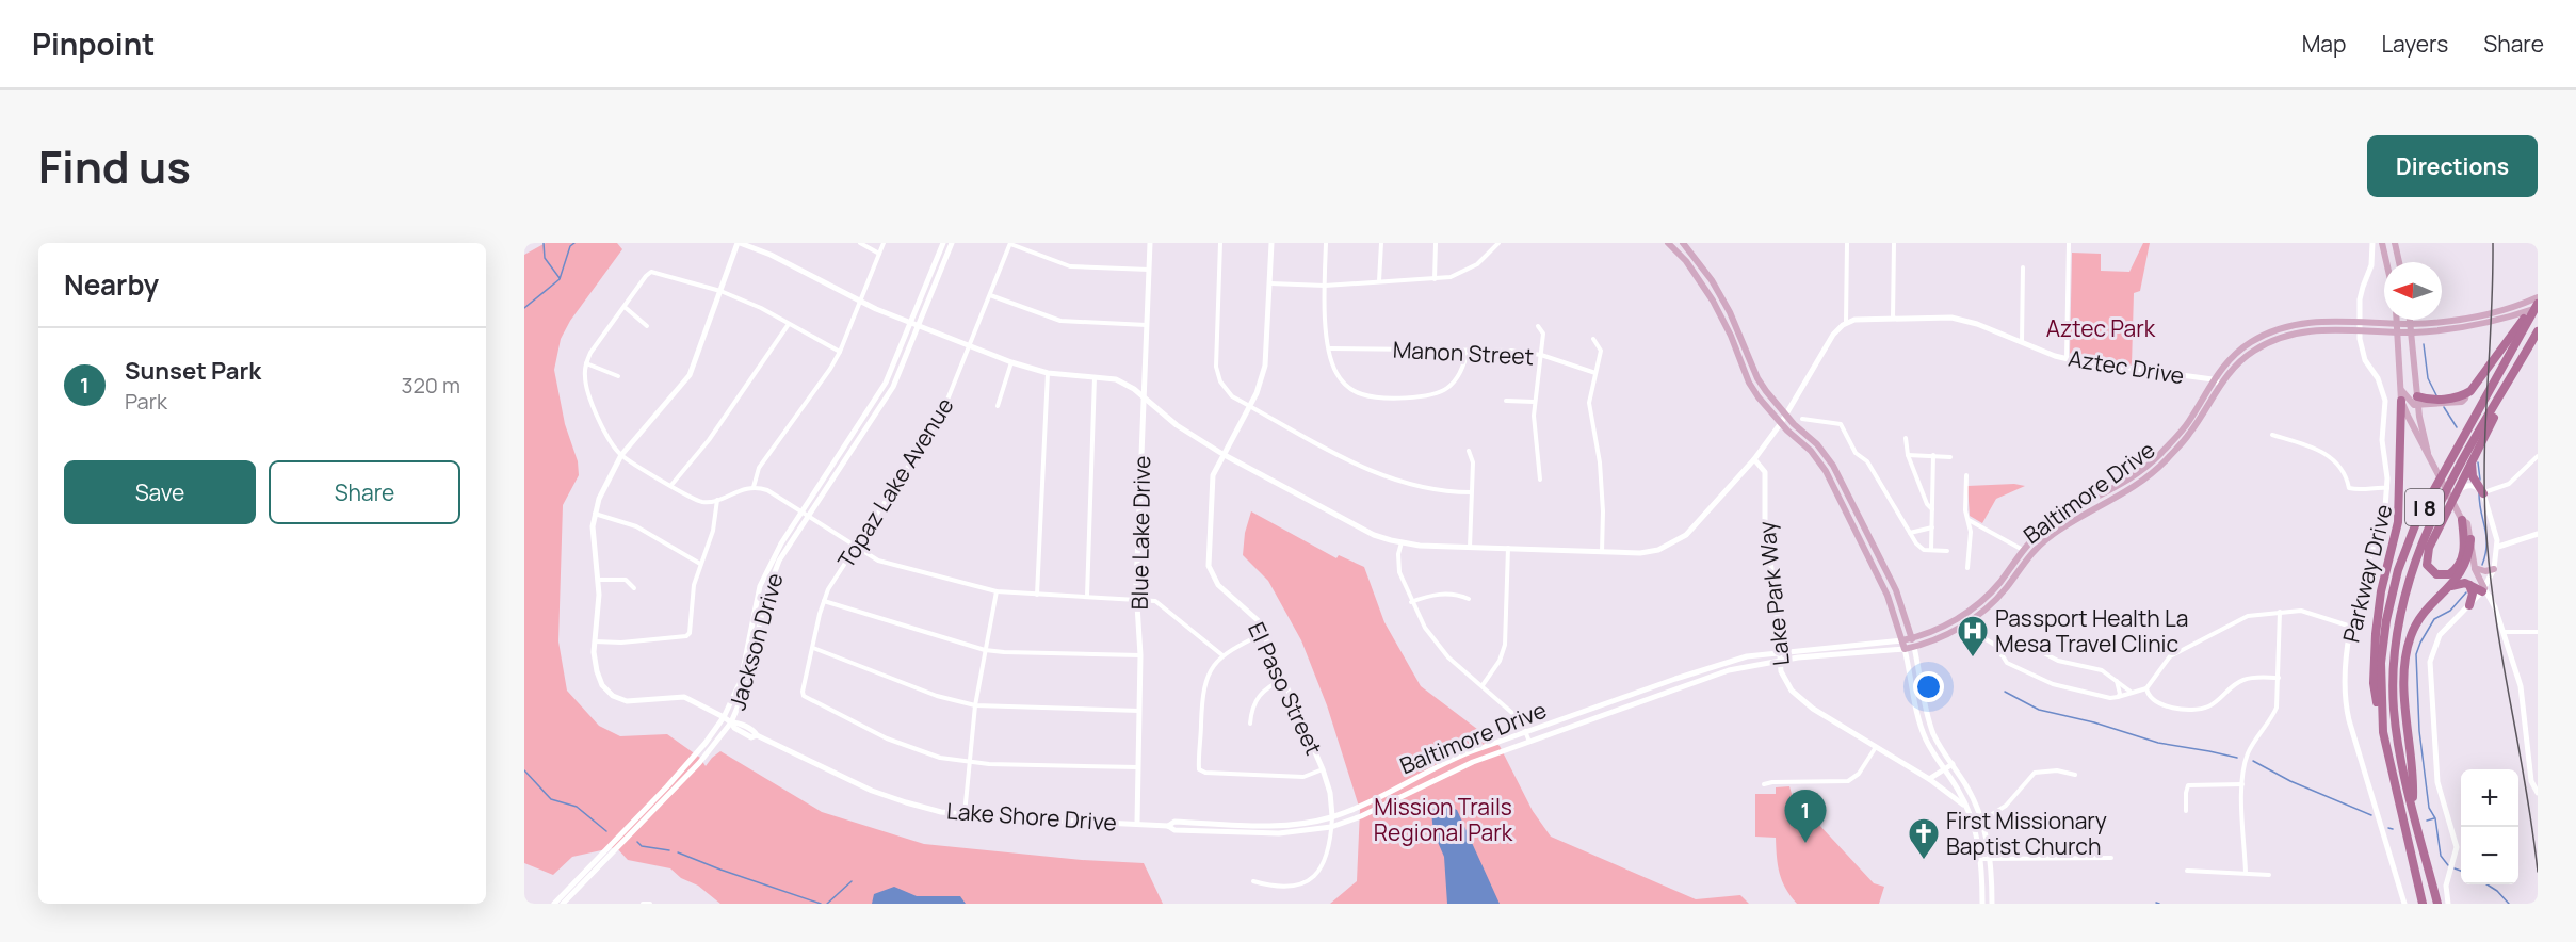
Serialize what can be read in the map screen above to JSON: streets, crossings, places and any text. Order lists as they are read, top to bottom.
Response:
{
  "streets": {
    "highway": ["I 8"],
    "main road": ["Baltimore Drive"],
    "street": [
      "Manon Street",
      "Aztec Drive",
      "Topaz Lake Avenue",
      "Blue Lake Drive",
      "Parkway Drive",
      "Lake Park Way",
      "Jackson Drive",
      "El Paso Street",
      "Lake Shore Drive"
    ]
  },
  "crossings": [
    ["Aztec Drive", "Baltimore Drive"],
    ["Baltimore Drive", "I 8"],
    ["Baltimore Drive", "Parkway Drive"],
    ["Baltimore Drive", "Lake Park Way"],
    ["Baltimore Drive", "El Paso Street"],
    ["Baltimore Drive", "Lake Shore Drive"],
    ["Blue Lake Drive", "Lake Shore Drive"],
    ["Jackson Drive", "Lake Shore Drive"]
  ],
  "parks": ["Aztec Park", "Mission Trails Regional Park"],
  "places": {
    "hospital": ["Passport Health La Mesa Travel Clinic"],
    "church": ["First Missionary Baptist Church"]
  },
  "north": "left",
  "page": {
    "header": "Pinpoint",
    "nav": ["Map", "Layers", "Share"],
    "title": "Find us",
    "buttons": [
      "Directions",
      ["Save", "Share"]
    ],
    "heading": "Nearby",
    "list": [
      {
        "mark": "1",
        "name": "Sunset Park",
        "note": "Park",
        "value": "320 m"
      }
    ],
    "map_buttons": ["+", "−"],
    "pins": "1"
  }
}
